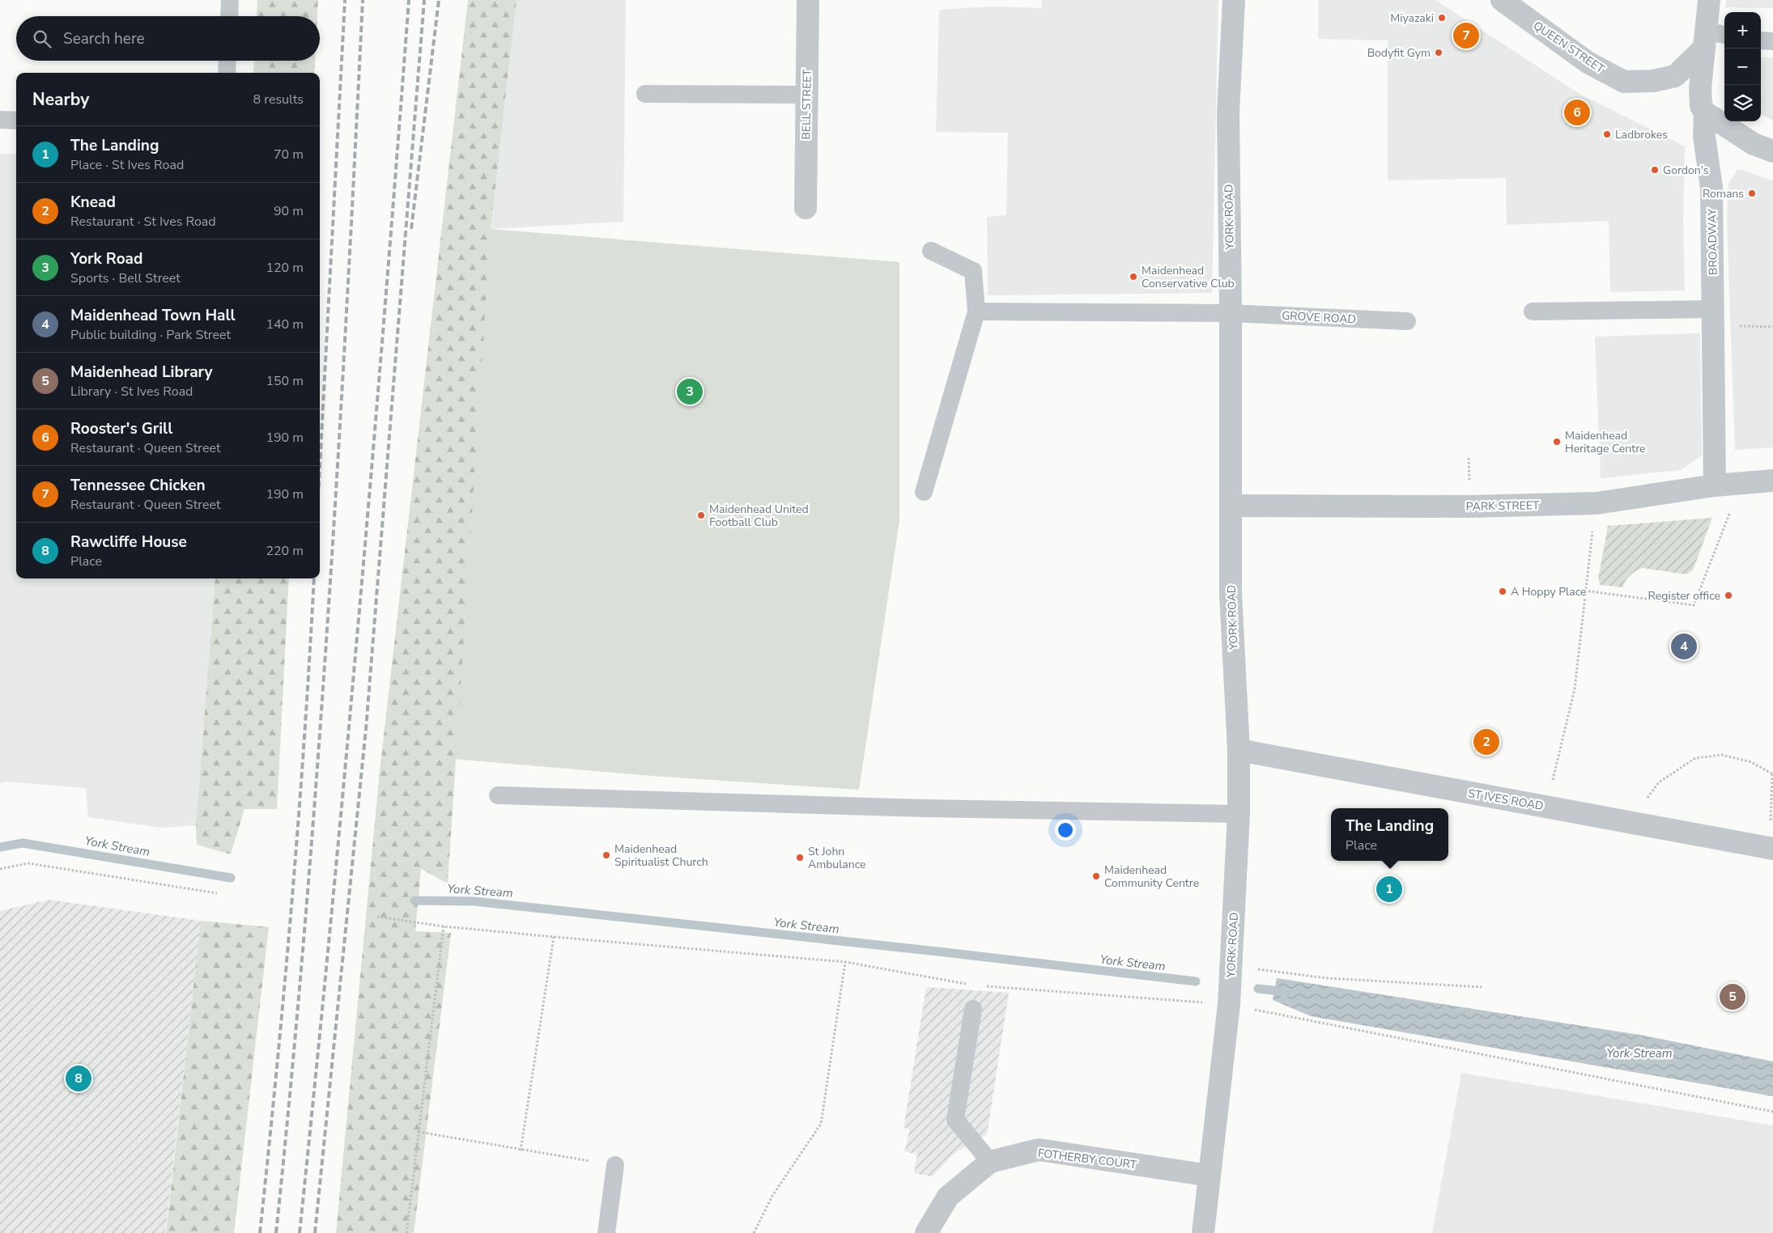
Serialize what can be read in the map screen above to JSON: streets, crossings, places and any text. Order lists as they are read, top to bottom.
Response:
{
  "streets": {
    "street": [
      "QUEEN STREET",
      "BELL STREET",
      "YORK ROAD",
      "BROADWAY",
      "PARK STREET",
      "ST IVES ROAD",
      "FOTHERBY COURT"
    ],
    "lane": ["GROVE ROAD"]
  },
  "crossings": [
    ["QUEEN STREET", "BROADWAY"],
    ["YORK ROAD", "GROVE ROAD"],
    ["YORK ROAD", "PARK STREET"],
    ["YORK ROAD", "ST IVES ROAD"],
    ["YORK ROAD", "FOTHERBY COURT"],
    ["BROADWAY", "PARK STREET"]
  ],
  "water": ["York Stream"],
  "places": [
    "Miyazaki",
    "Bodyfit Gym",
    "Ladbrokes",
    "Gordon's",
    "Romans",
    "Maidenhead Conservative Club",
    "Maidenhead Heritage Centre",
    "Maidenhead United Football Club",
    "A Hoppy Place",
    "Register office",
    "Maidenhead Spiritualist Church",
    "St John Ambulance",
    "Maidenhead Community Centre"
  ],
  "page": {
    "map_buttons": ["+", "−"],
    "search": "Search here",
    "pins": [
      "7",
      "6",
      "3",
      "4",
      "2",
      "1",
      "5",
      "8"
    ],
    "heading": ["Nearby", "8 results"],
    "list": [
      {
        "mark": "1",
        "name": "The Landing",
        "note": "Place · St Ives Road",
        "value": "70 m"
      },
      {
        "mark": "2",
        "name": "Knead",
        "note": "Restaurant · St Ives Road",
        "value": "90 m"
      },
      {
        "mark": "3",
        "name": "York Road",
        "note": "Sports · Bell Street",
        "value": "120 m"
      },
      {
        "mark": "4",
        "name": "Maidenhead Town Hall",
        "note": "Public building · Park Street",
        "value": "140 m"
      },
      {
        "mark": "5",
        "name": "Maidenhead Library",
        "note": "Library · St Ives Road",
        "value": "150 m"
      },
      {
        "mark": "6",
        "name": "Rooster's Grill",
        "note": "Restaurant · Queen Street",
        "value": "190 m"
      },
      {
        "mark": "7",
        "name": "Tennessee Chicken",
        "note": "Restaurant · Queen Street",
        "value": "190 m"
      },
      {
        "mark": "8",
        "name": "Rawcliffe House",
        "note": "Place",
        "value": "220 m"
      }
    ],
    "popup": ["The Landing", "Place"]
  }
}
